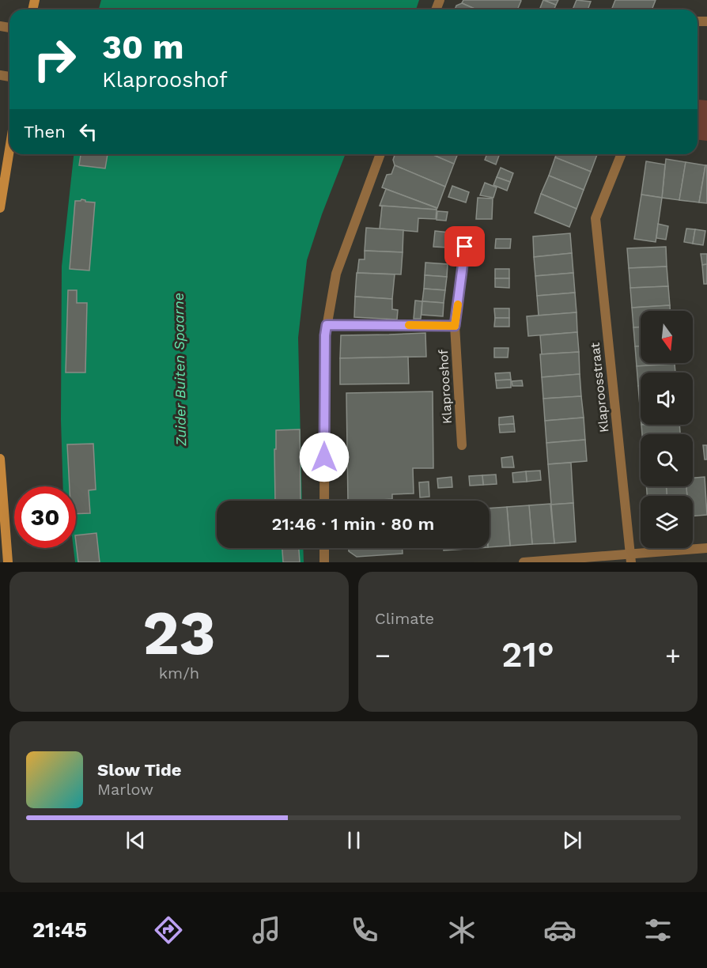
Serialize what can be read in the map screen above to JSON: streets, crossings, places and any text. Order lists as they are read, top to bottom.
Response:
{
  "streets": {
    "street": ["Klaprooshof", "Klaproosstraat"]
  },
  "water": ["Zuider Buiten Spaarne"],
  "north": "bottom",
  "page": {
    "turn": ["30 m", "Klaprooshof"],
    "then": "Then",
    "limit": "30",
    "trip": "21:46 · 1 min · 80 m",
    "tile": [
      ["23", "km/h"],
      "Climate"
    ],
    "heat": ["−", "21°", "+"],
    "song": ["Slow Tide", "Marlow"],
    "tabs": "21:45"
  }
}
